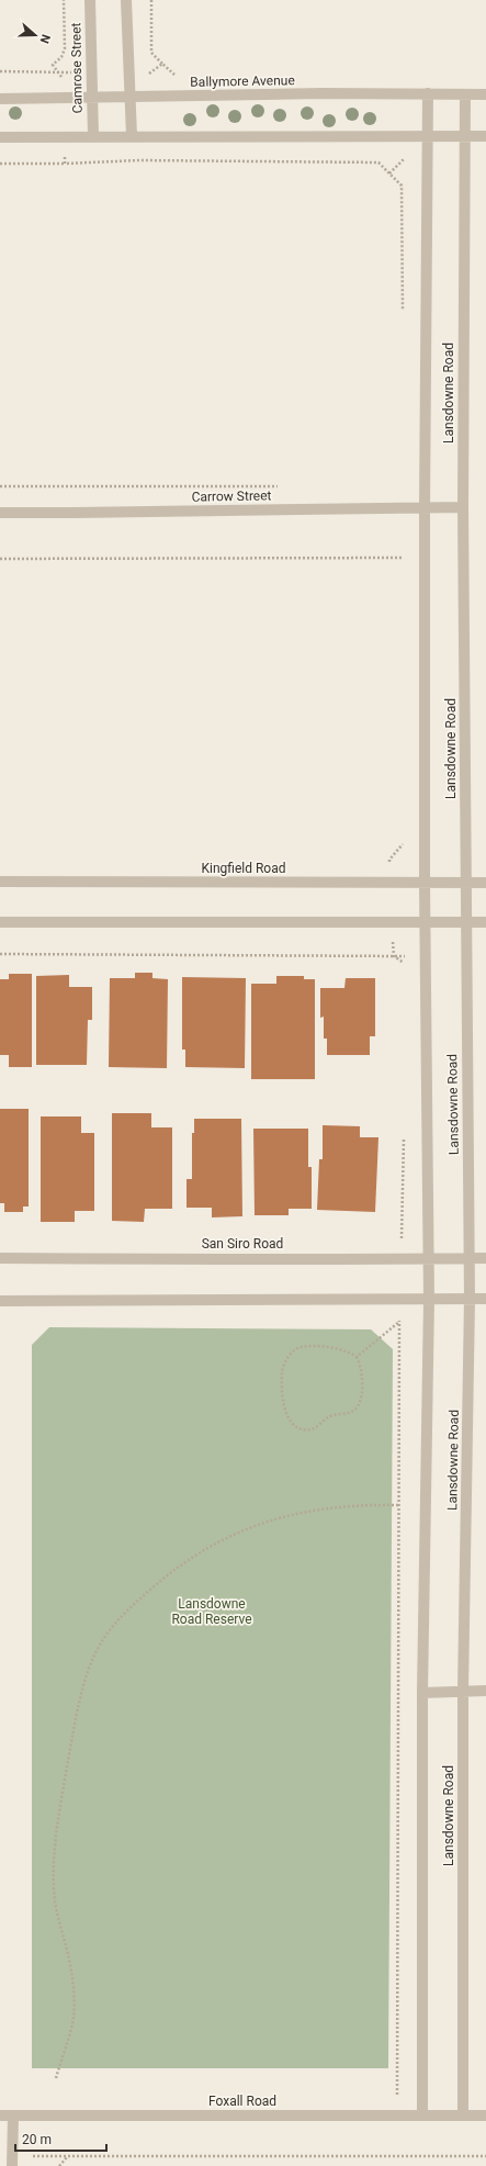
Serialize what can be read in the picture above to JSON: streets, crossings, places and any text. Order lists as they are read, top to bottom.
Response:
{
  "streets": {
    "street": [
      "Camrose Street",
      "Ballymore Avenue",
      "Lansdowne Road",
      "Carrow Street",
      "Kingfield Road",
      "San Siro Road",
      "Foxall Road"
    ]
  },
  "crossings": [
    ["Camrose Street", "Ballymore Avenue"],
    ["Ballymore Avenue", "Lansdowne Road"],
    ["Lansdowne Road", "Carrow Street"],
    ["Lansdowne Road", "Kingfield Road"],
    ["Lansdowne Road", "San Siro Road"],
    ["Lansdowne Road", "Foxall Road"]
  ],
  "parks": ["Lansdowne Road Reserve"],
  "scale_bar": "20 m",
  "north": "right"
}
